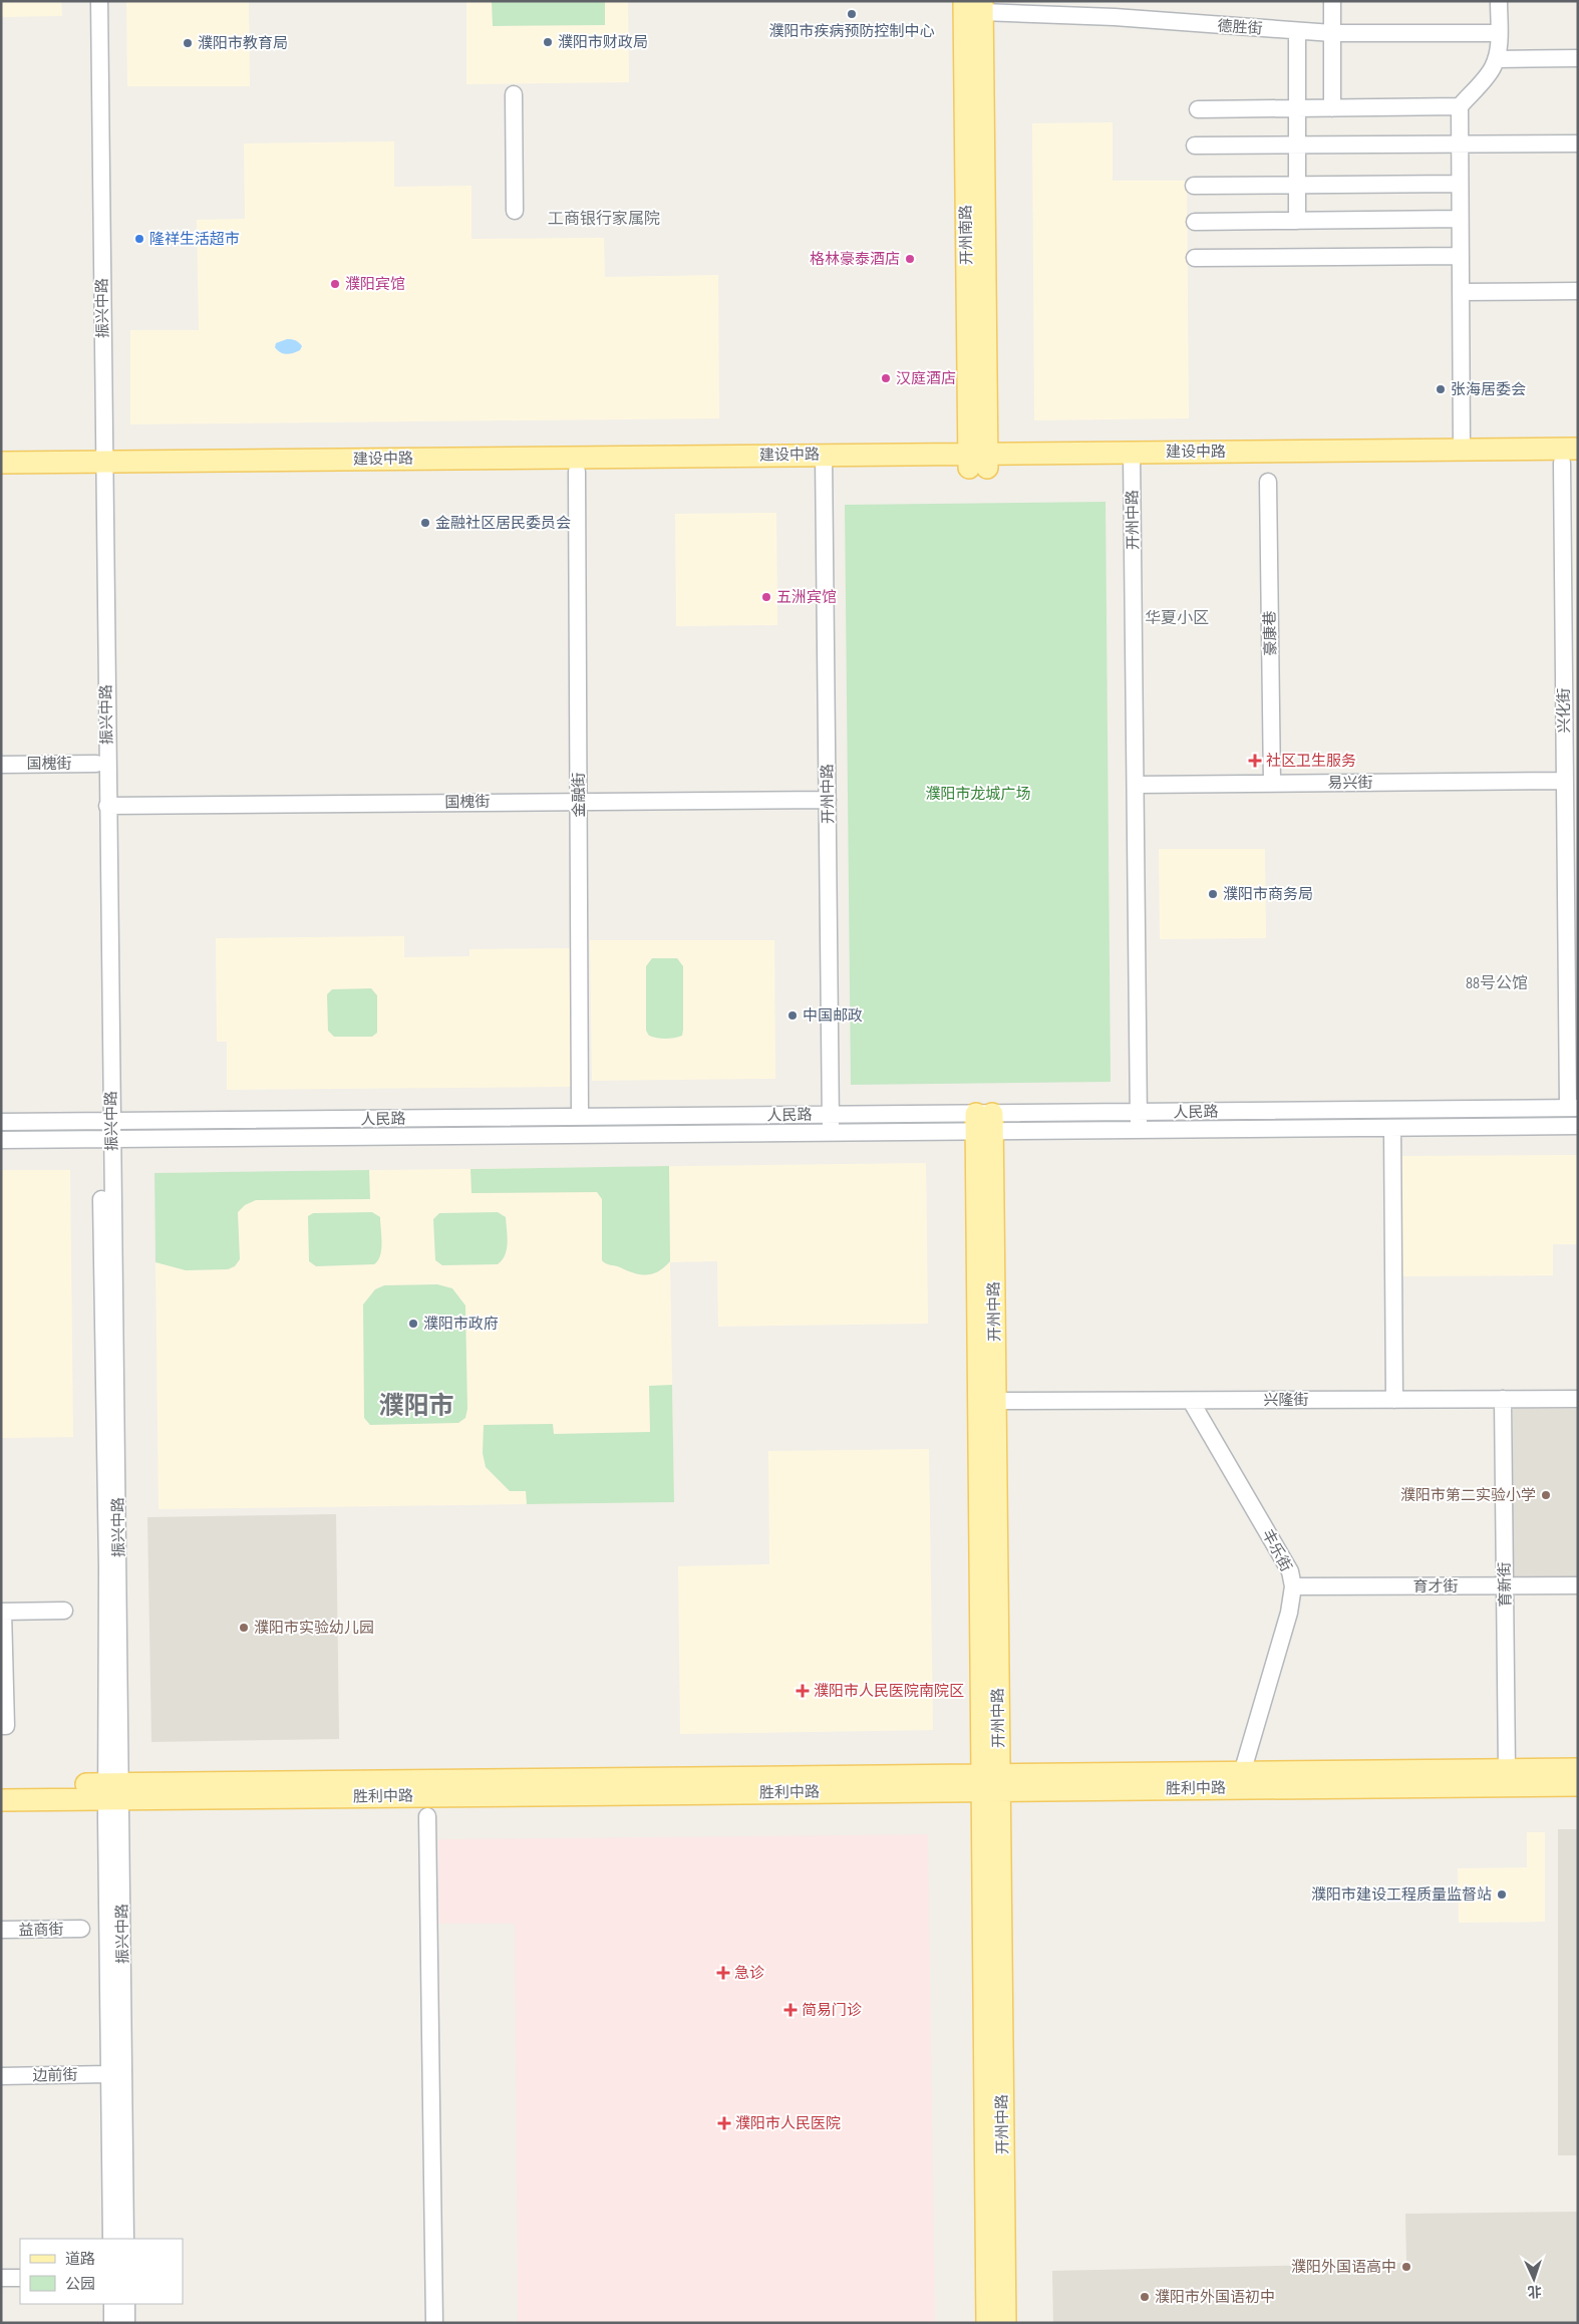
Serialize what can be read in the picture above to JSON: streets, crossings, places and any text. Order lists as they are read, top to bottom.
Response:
{
  "streets": {
    "main road": [
      "开州南路",
      "建设中路",
      "开州中路",
      "胜利中路"
    ],
    "street": [
      "德胜街",
      "振兴中路",
      "豪康巷",
      "兴化街",
      "国槐街",
      "易兴街",
      "金融街",
      "人民路",
      "兴隆街",
      "丰乐街",
      "育新街",
      "育才街",
      "益商街",
      "边前街"
    ]
  },
  "crossings": [
    ["德胜街", "开州南路"],
    ["开州南路", "建设中路"],
    ["振兴中路", "建设中路"],
    ["振兴中路", "国槐街"],
    ["振兴中路", "人民路"],
    ["振兴中路", "胜利中路"],
    ["振兴中路", "边前街"],
    ["建设中路", "开州中路"],
    ["建设中路", "兴化街"],
    ["建设中路", "金融街"],
    ["开州中路", "国槐街"],
    ["开州中路", "易兴街"],
    ["开州中路", "人民路"],
    ["开州中路", "兴隆街"],
    ["开州中路", "胜利中路"],
    ["豪康巷", "易兴街"],
    ["兴化街", "易兴街"],
    ["兴化街", "人民路"],
    ["国槐街", "金融街"],
    ["金融街", "人民路"],
    ["兴隆街", "丰乐街"],
    ["兴隆街", "育新街"],
    ["丰乐街", "育才街"],
    ["丰乐街", "胜利中路"],
    ["育新街", "育才街"],
    ["育新街", "胜利中路"]
  ],
  "districts": [
    "工商银行家属院",
    "华夏小区",
    "88号公馆",
    "濮阳市"
  ],
  "parks": ["濮阳市龙城广场"],
  "places": {
    "other": [
      "濮阳市疾病预防控制中心",
      "濮阳市财政局",
      "濮阳市教育局",
      "隆祥生活超市",
      "格林豪泰酒店",
      "濮阳宾馆",
      "汉庭酒店",
      "张海居委会",
      "金融社区居民委员会",
      "五洲宾馆",
      "濮阳市商务局",
      "中国邮政",
      "濮阳市政府",
      "濮阳市第二实验小学",
      "濮阳市实验幼儿园",
      "濮阳市建设工程质量监督站",
      "濮阳外国语高中",
      "濮阳市外国语初中"
    ],
    "health": [
      "社区卫生服务",
      "濮阳市人民医院南院区",
      "急诊",
      "简易门诊",
      "濮阳市人民医院"
    ]
  },
  "legend": ["道路", "公园"],
  "north": "bottom"
}
